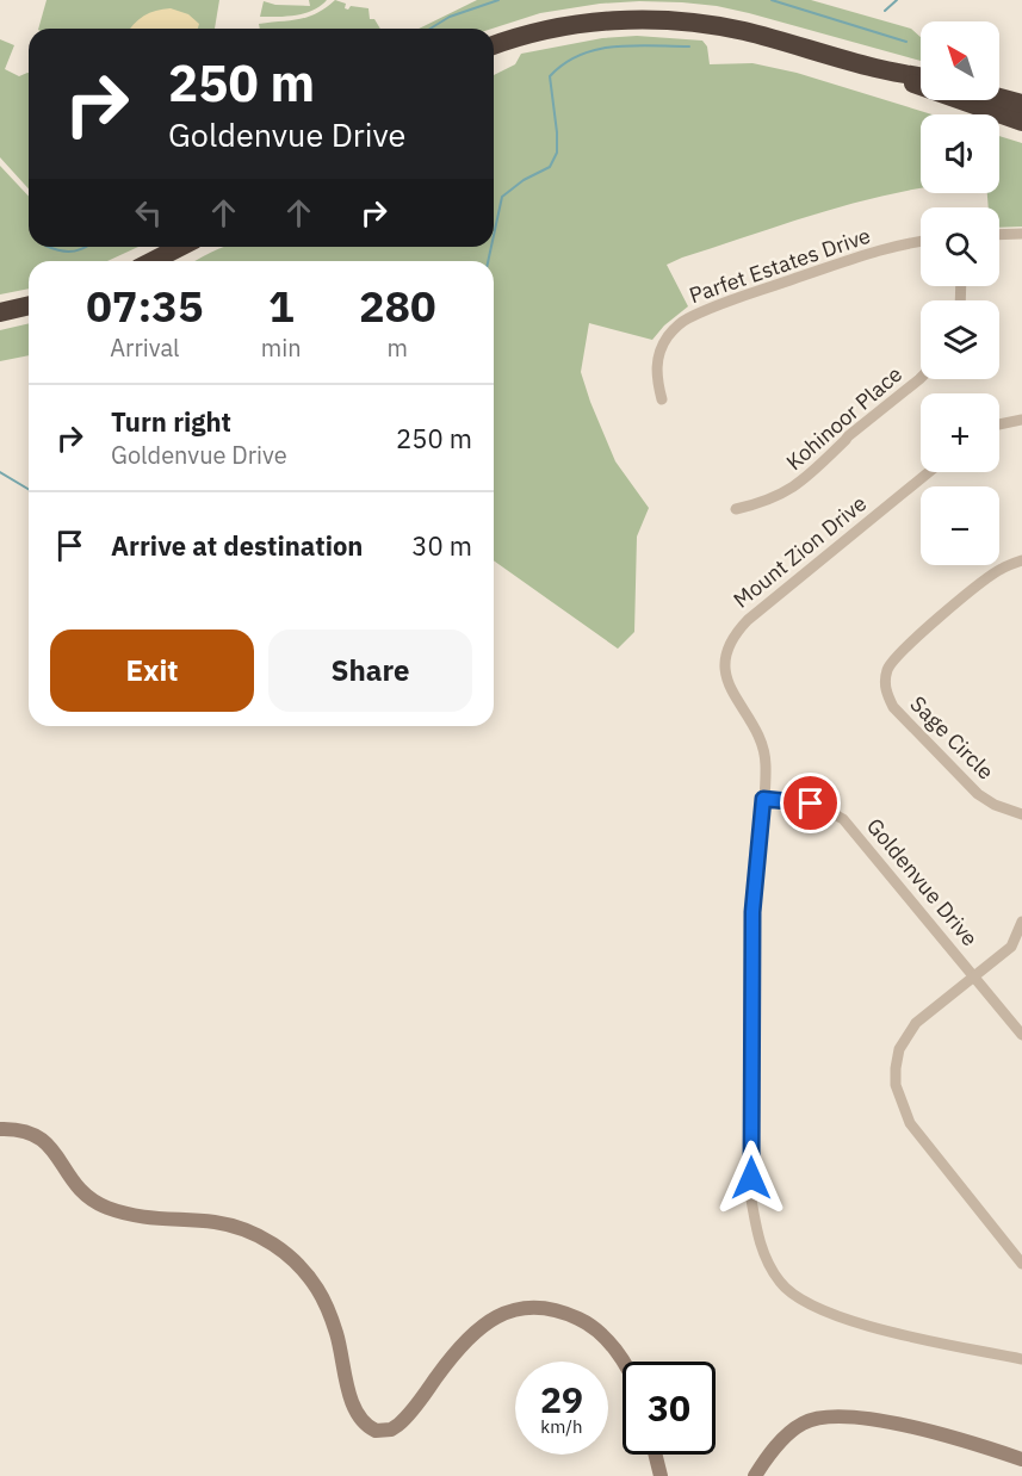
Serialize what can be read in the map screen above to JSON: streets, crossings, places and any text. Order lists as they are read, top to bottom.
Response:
{
  "streets": {
    "street": [
      "Parfet Estates Drive",
      "Kohinoor Place",
      "Mount Zion Drive",
      "Sage Circle",
      "Goldenvue Drive"
    ]
  },
  "crossings": [
    ["Mount Zion Drive", "Goldenvue Drive"]
  ],
  "north": "top left",
  "page": {
    "map_buttons": ["+", "−"],
    "turn": ["250 m", "Goldenvue Drive"],
    "eta": [
      "07:35",
      "Arrival",
      "1",
      "min",
      "280",
      "m"
    ],
    "list": [
      {
        "name": "Turn right",
        "note": "Goldenvue Drive",
        "value": "250 m"
      },
      {
        "name": "Arrive at destination",
        "value": "30 m"
      }
    ],
    "buttons": ["Exit", "Share"],
    "speed": "29 km/h",
    "limit": "30"
  }
}
